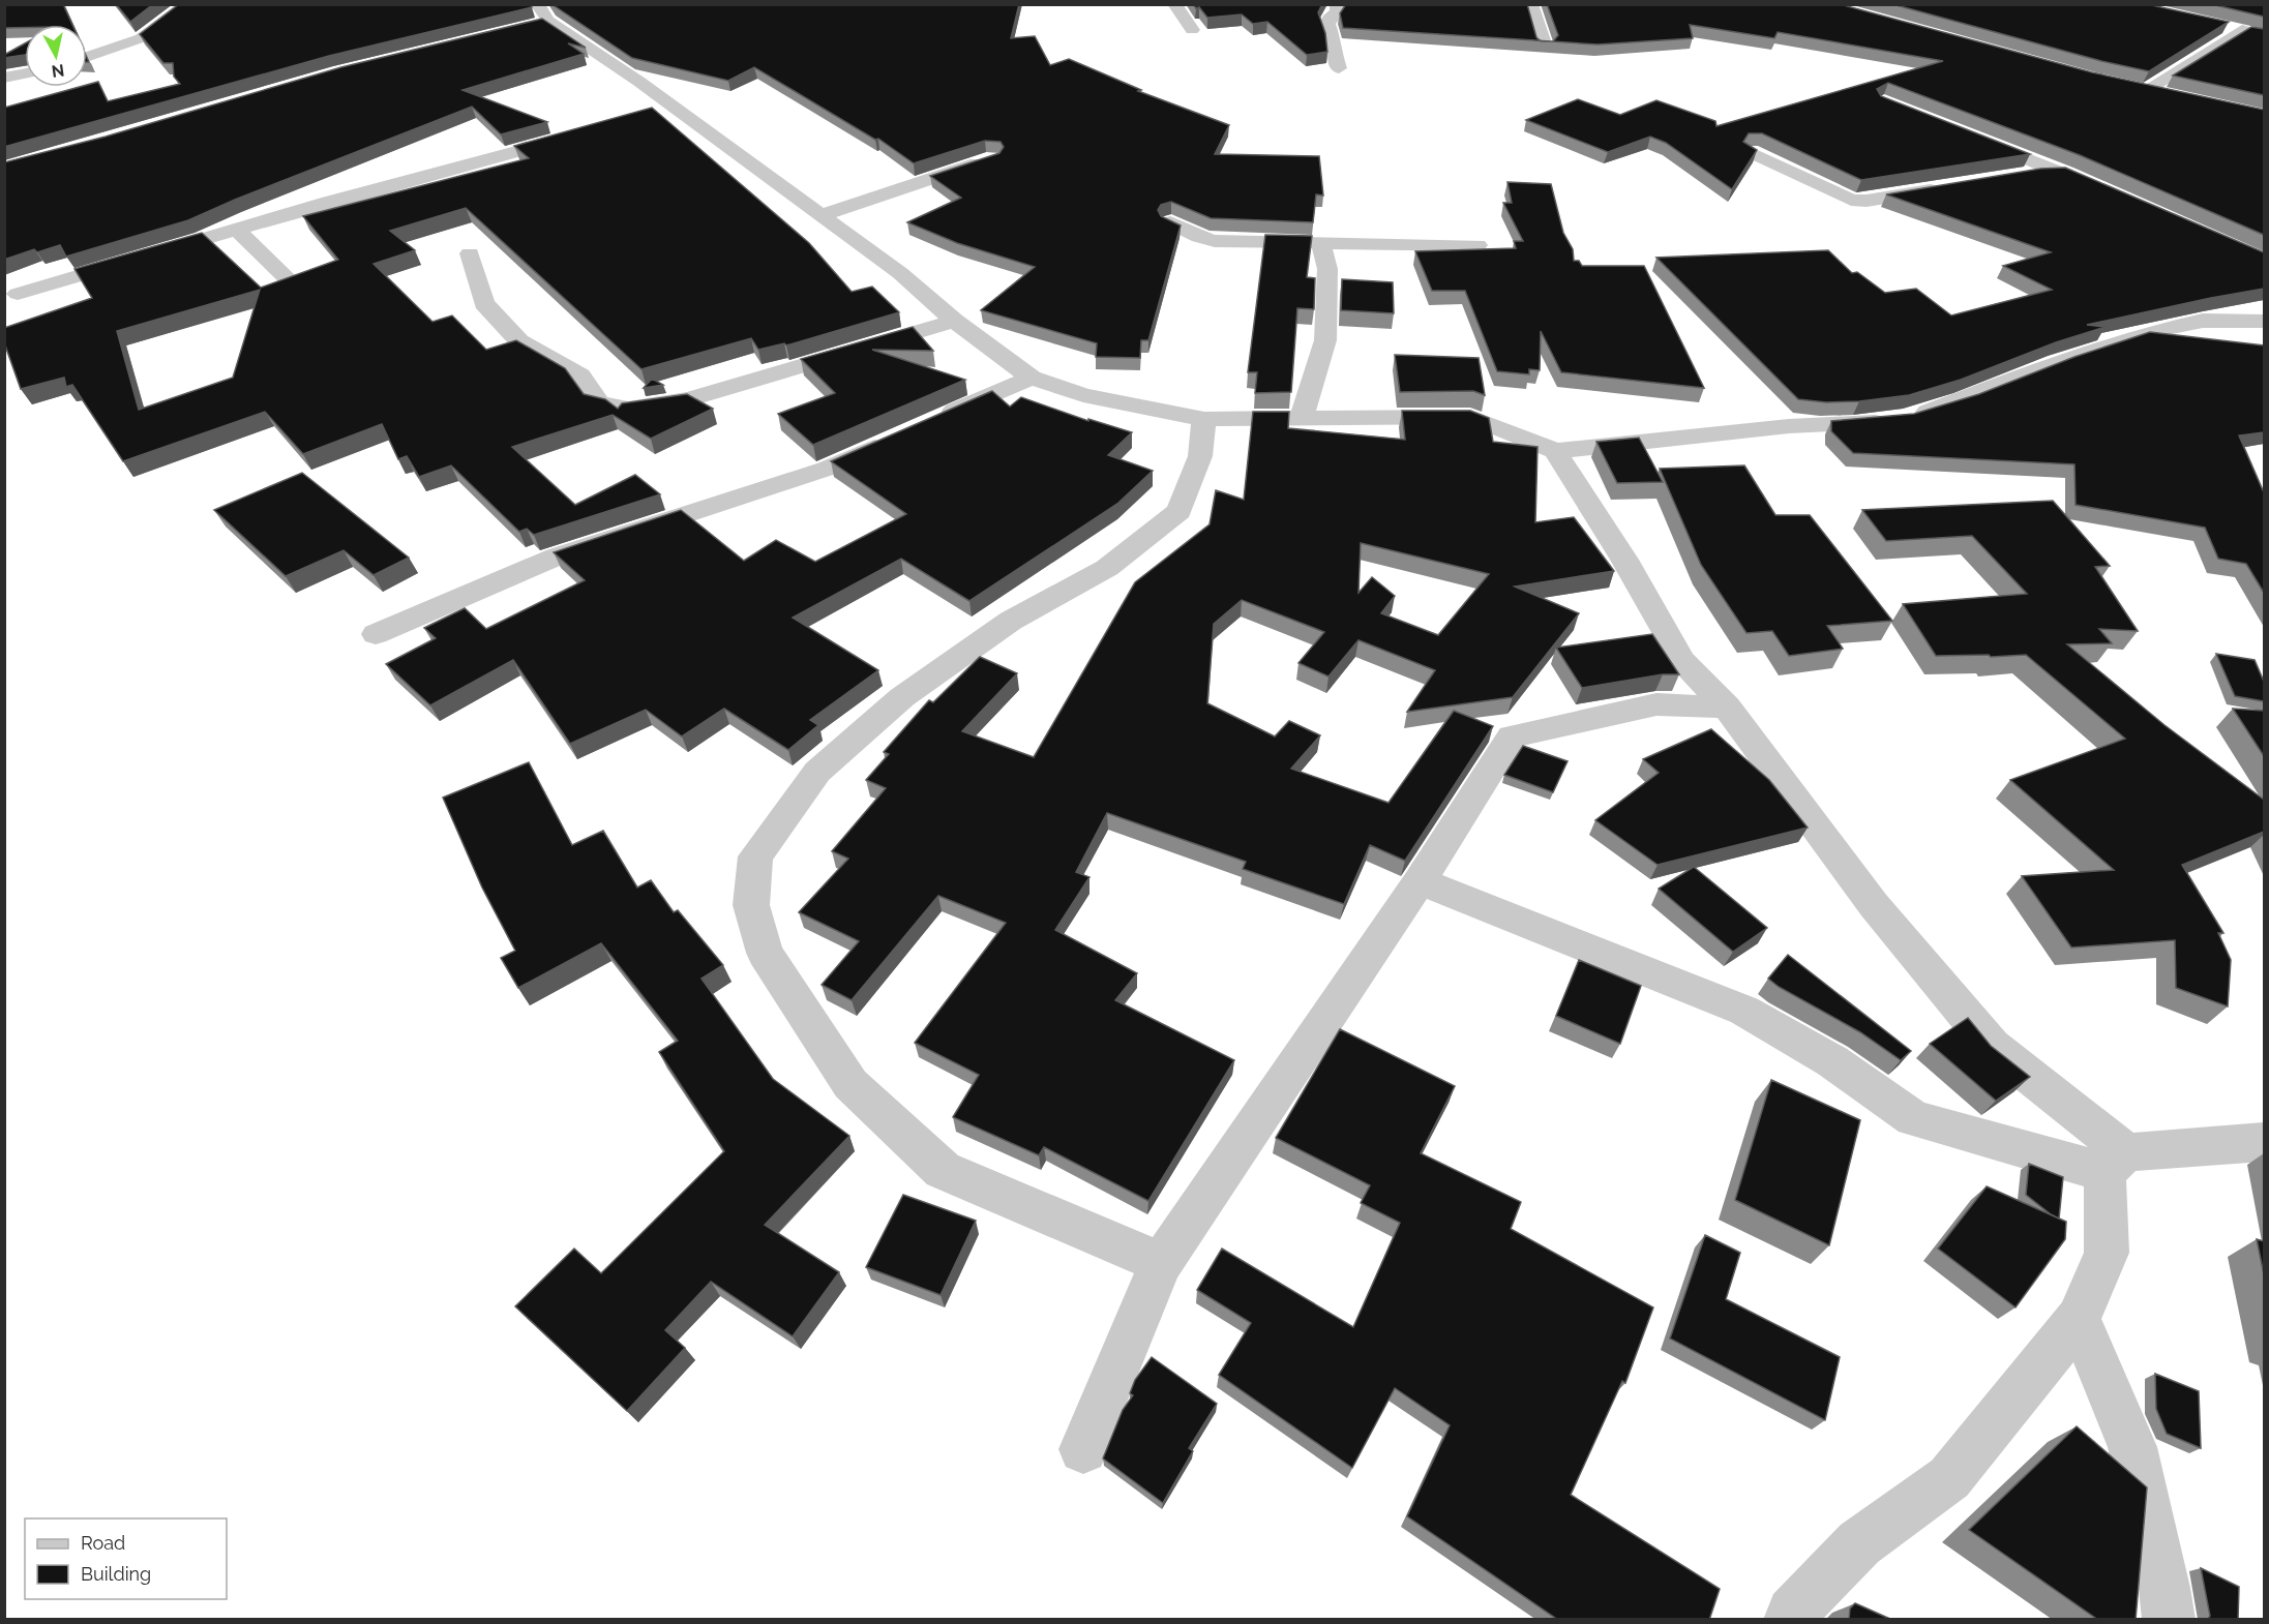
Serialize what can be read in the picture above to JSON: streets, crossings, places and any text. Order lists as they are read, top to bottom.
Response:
{
  "legend": ["Road", "Building"],
  "north": "bottom"
}
